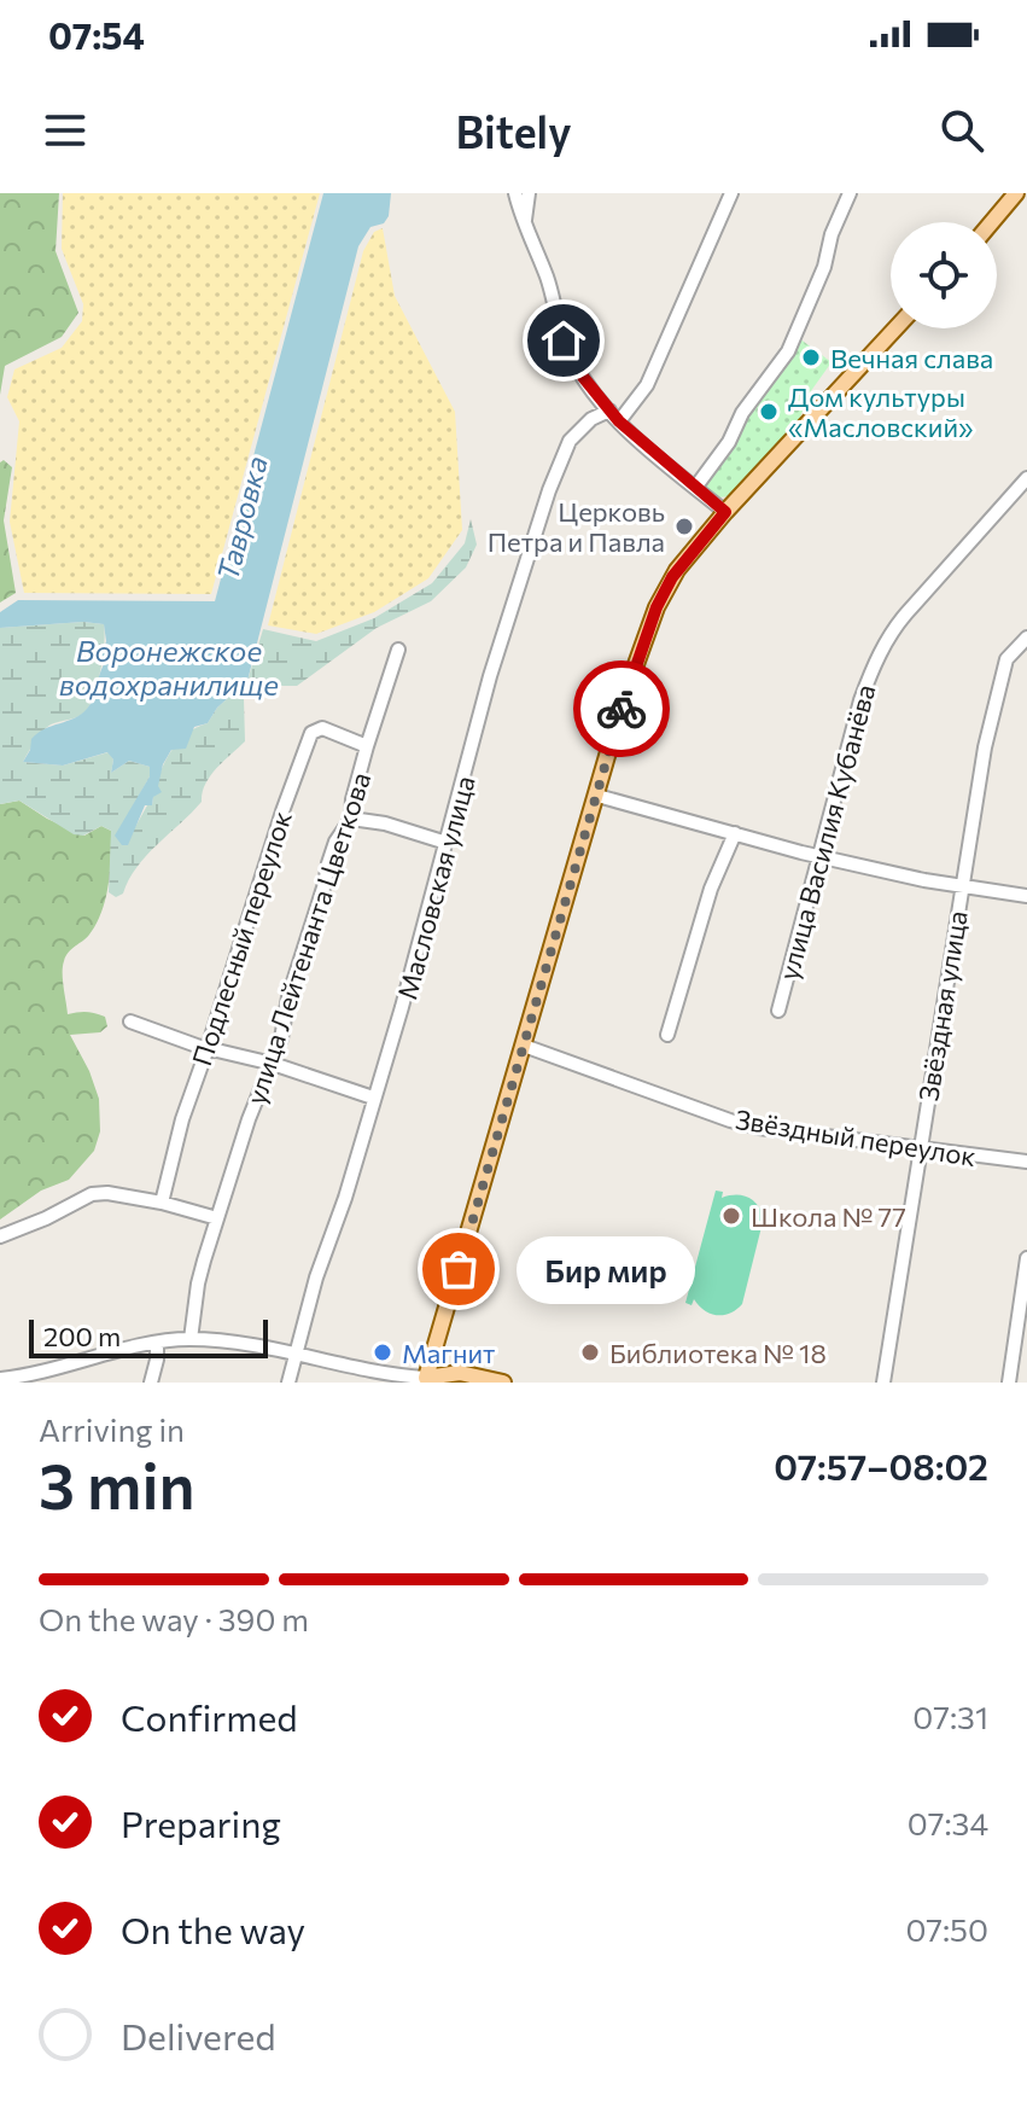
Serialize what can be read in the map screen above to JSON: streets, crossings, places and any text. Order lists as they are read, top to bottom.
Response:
{
  "streets": {
    "street": [
      "улица Василия Кубанёва",
      "Масловская улица",
      "Подлесный переулок",
      "улица Лейтенанта Цветкова",
      "Звёздная улица",
      "Звёздный переулок"
    ]
  },
  "crossings": [
    ["Подлесный переулок", "улица Лейтенанта Цветкова"],
    ["Звёздная улица", "Звёздный переулок"]
  ],
  "water": ["Тавровка", "Воронежское водохранилище"],
  "places": [
    "Вечная слава",
    "Дом культуры «Масловский»",
    "Церковь Петра и Павла",
    "Школа № 77",
    "Бир мир",
    "Магнит",
    "Библиотека № 18"
  ],
  "scale_bar": "200 m",
  "page": {
    "status": "07:54",
    "header": "Bitely",
    "bubble": "Бир мир",
    "scale": "200 m",
    "heading": ["3 min", "Arriving in", "07:57–08:02"],
    "bar": "On the way · 390 m",
    "list": [
      ["Confirmed", "07:31"],
      ["Preparing", "07:34"],
      ["On the way", "07:50"],
      "Delivered"
    ]
  }
}
